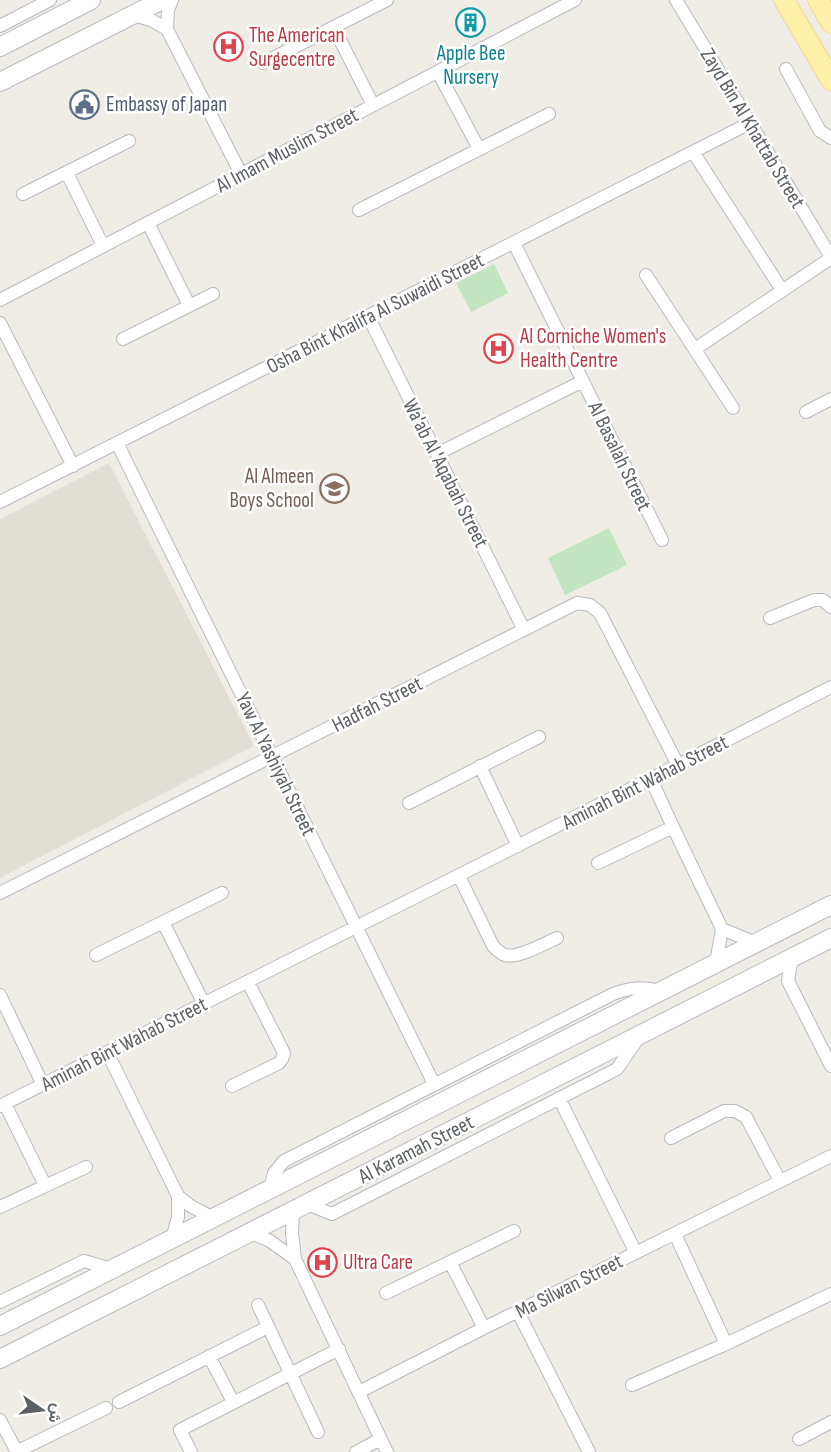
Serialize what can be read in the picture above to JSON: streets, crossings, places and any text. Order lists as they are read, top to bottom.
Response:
{
  "streets": {
    "main road": ["Al Karamah Street"],
    "street": [
      "Zayd Bin Al Khattab Street",
      "Al Imam Muslim Street",
      "Osha Bint Khalifa Al Suwaidi Street",
      "Al Basalah Street",
      "Wa'ab Al 'Aqabah Street",
      "Hadfah Street",
      "Yaw Al Yashiyah Street",
      "Aminah Bint Wahab Street",
      "Ma Silwan Street"
    ]
  },
  "crossings": [
    ["Zayd Bin Al Khattab Street", "Osha Bint Khalifa Al Suwaidi Street"],
    ["Osha Bint Khalifa Al Suwaidi Street", "Al Basalah Street"],
    ["Osha Bint Khalifa Al Suwaidi Street", "Wa'ab Al 'Aqabah Street"],
    ["Osha Bint Khalifa Al Suwaidi Street", "Yaw Al Yashiyah Street"],
    ["Wa'ab Al 'Aqabah Street", "Hadfah Street"],
    ["Hadfah Street", "Yaw Al Yashiyah Street"],
    ["Hadfah Street", "Aminah Bint Wahab Street"],
    ["Yaw Al Yashiyah Street", "Aminah Bint Wahab Street"]
  ],
  "places": {
    "building": ["Apple Bee Nursery"],
    "hospital": ["The American Surgecentre", "Al Corniche Women's Health Centre", "Ultra Care"],
    "public building": ["Embassy of Japan"],
    "school or university": ["Al Almeen Boys School"]
  },
  "north": "right"
}
